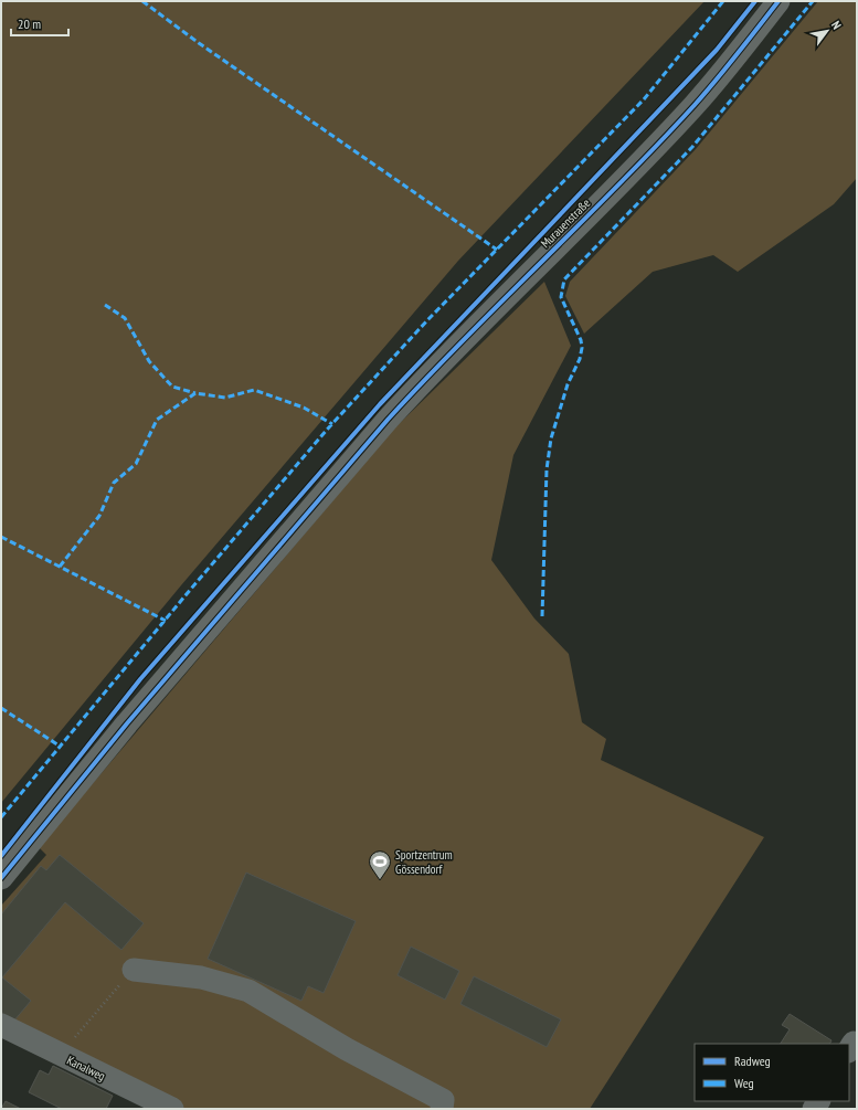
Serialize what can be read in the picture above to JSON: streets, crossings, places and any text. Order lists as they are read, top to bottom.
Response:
{
  "streets": {
    "street": ["Murauenstraße", "Kanalweg"]
  },
  "places": {
    "sports": ["Sportzentrum Gössendorf"]
  },
  "legend": ["Radweg", "Weg"],
  "scale_bar": "20 m",
  "north": "top right"
}
